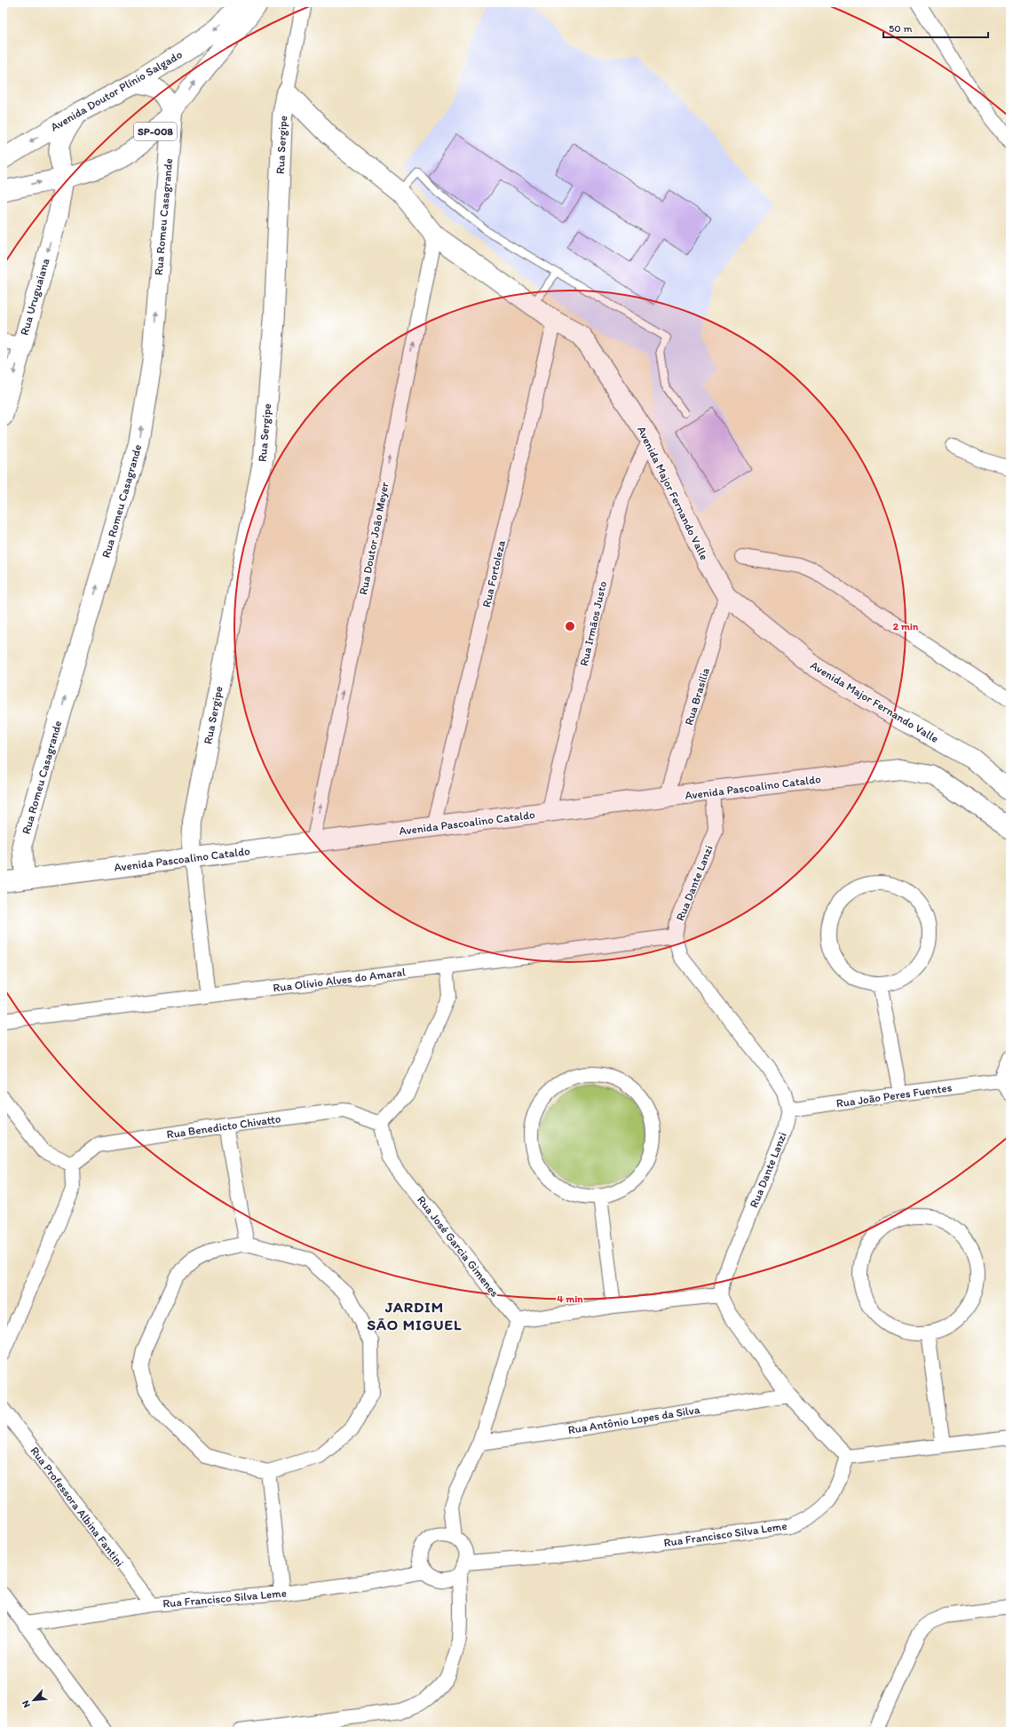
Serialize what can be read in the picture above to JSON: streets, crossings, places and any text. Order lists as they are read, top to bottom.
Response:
{
  "streets": {
    "street": [
      "Avenida Doutor Plínio Salgado",
      "SP-008",
      "Rua Sergipe",
      "Rua Romeu Casagrande",
      "Rua Uruguaiana",
      "Avenida Major Fernando Valle",
      "Rua Doutor João Meyer",
      "Rua Fortoleza",
      "Rua Irmãos Justo",
      "Rua Brasília",
      "Avenida Pascoalino Cataldo",
      "Rua Dante Lanzi",
      "Rua Olívio Alves do Amaral",
      "Rua João Peres Fuentes",
      "Rua Benedicto Chivatto",
      "Rua José Garcia Gimenes",
      "Rua Antônio Lopes da Silva",
      "Rua Professora Albina Fantini",
      "Rua Francisco Silva Leme"
    ]
  },
  "crossings": [
    ["SP-008", "Rua Romeu Casagrande"],
    ["SP-008", "Rua Uruguaiana"],
    ["Rua Sergipe", "Avenida Major Fernando Valle"],
    ["Rua Sergipe", "Avenida Pascoalino Cataldo"],
    ["Rua Romeu Casagrande", "Avenida Pascoalino Cataldo"],
    ["Avenida Major Fernando Valle", "Rua Doutor João Meyer"],
    ["Avenida Major Fernando Valle", "Rua Fortoleza"],
    ["Avenida Major Fernando Valle", "Rua Irmãos Justo"],
    ["Avenida Major Fernando Valle", "Rua Brasília"],
    ["Rua Doutor João Meyer", "Avenida Pascoalino Cataldo"],
    ["Rua Fortoleza", "Avenida Pascoalino Cataldo"],
    ["Rua Irmãos Justo", "Avenida Pascoalino Cataldo"],
    ["Rua Brasília", "Avenida Pascoalino Cataldo"],
    ["Avenida Pascoalino Cataldo", "Rua Dante Lanzi"],
    ["Rua Dante Lanzi", "Rua Olívio Alves do Amaral"],
    ["Rua Dante Lanzi", "Rua João Peres Fuentes"],
    ["Rua Benedicto Chivatto", "Rua José Garcia Gimenes"],
    ["Rua Professora Albina Fantini", "Rua Francisco Silva Leme"]
  ],
  "one_way": ["Rua Romeu Casagrande", "Rua Uruguaiana", "Rua Doutor João Meyer"],
  "districts": ["JARDIM SÃO MIGUEL"],
  "scale_bar": "50 m",
  "north": "bottom left",
  "rings": ["2 min", "4 min"]
}
